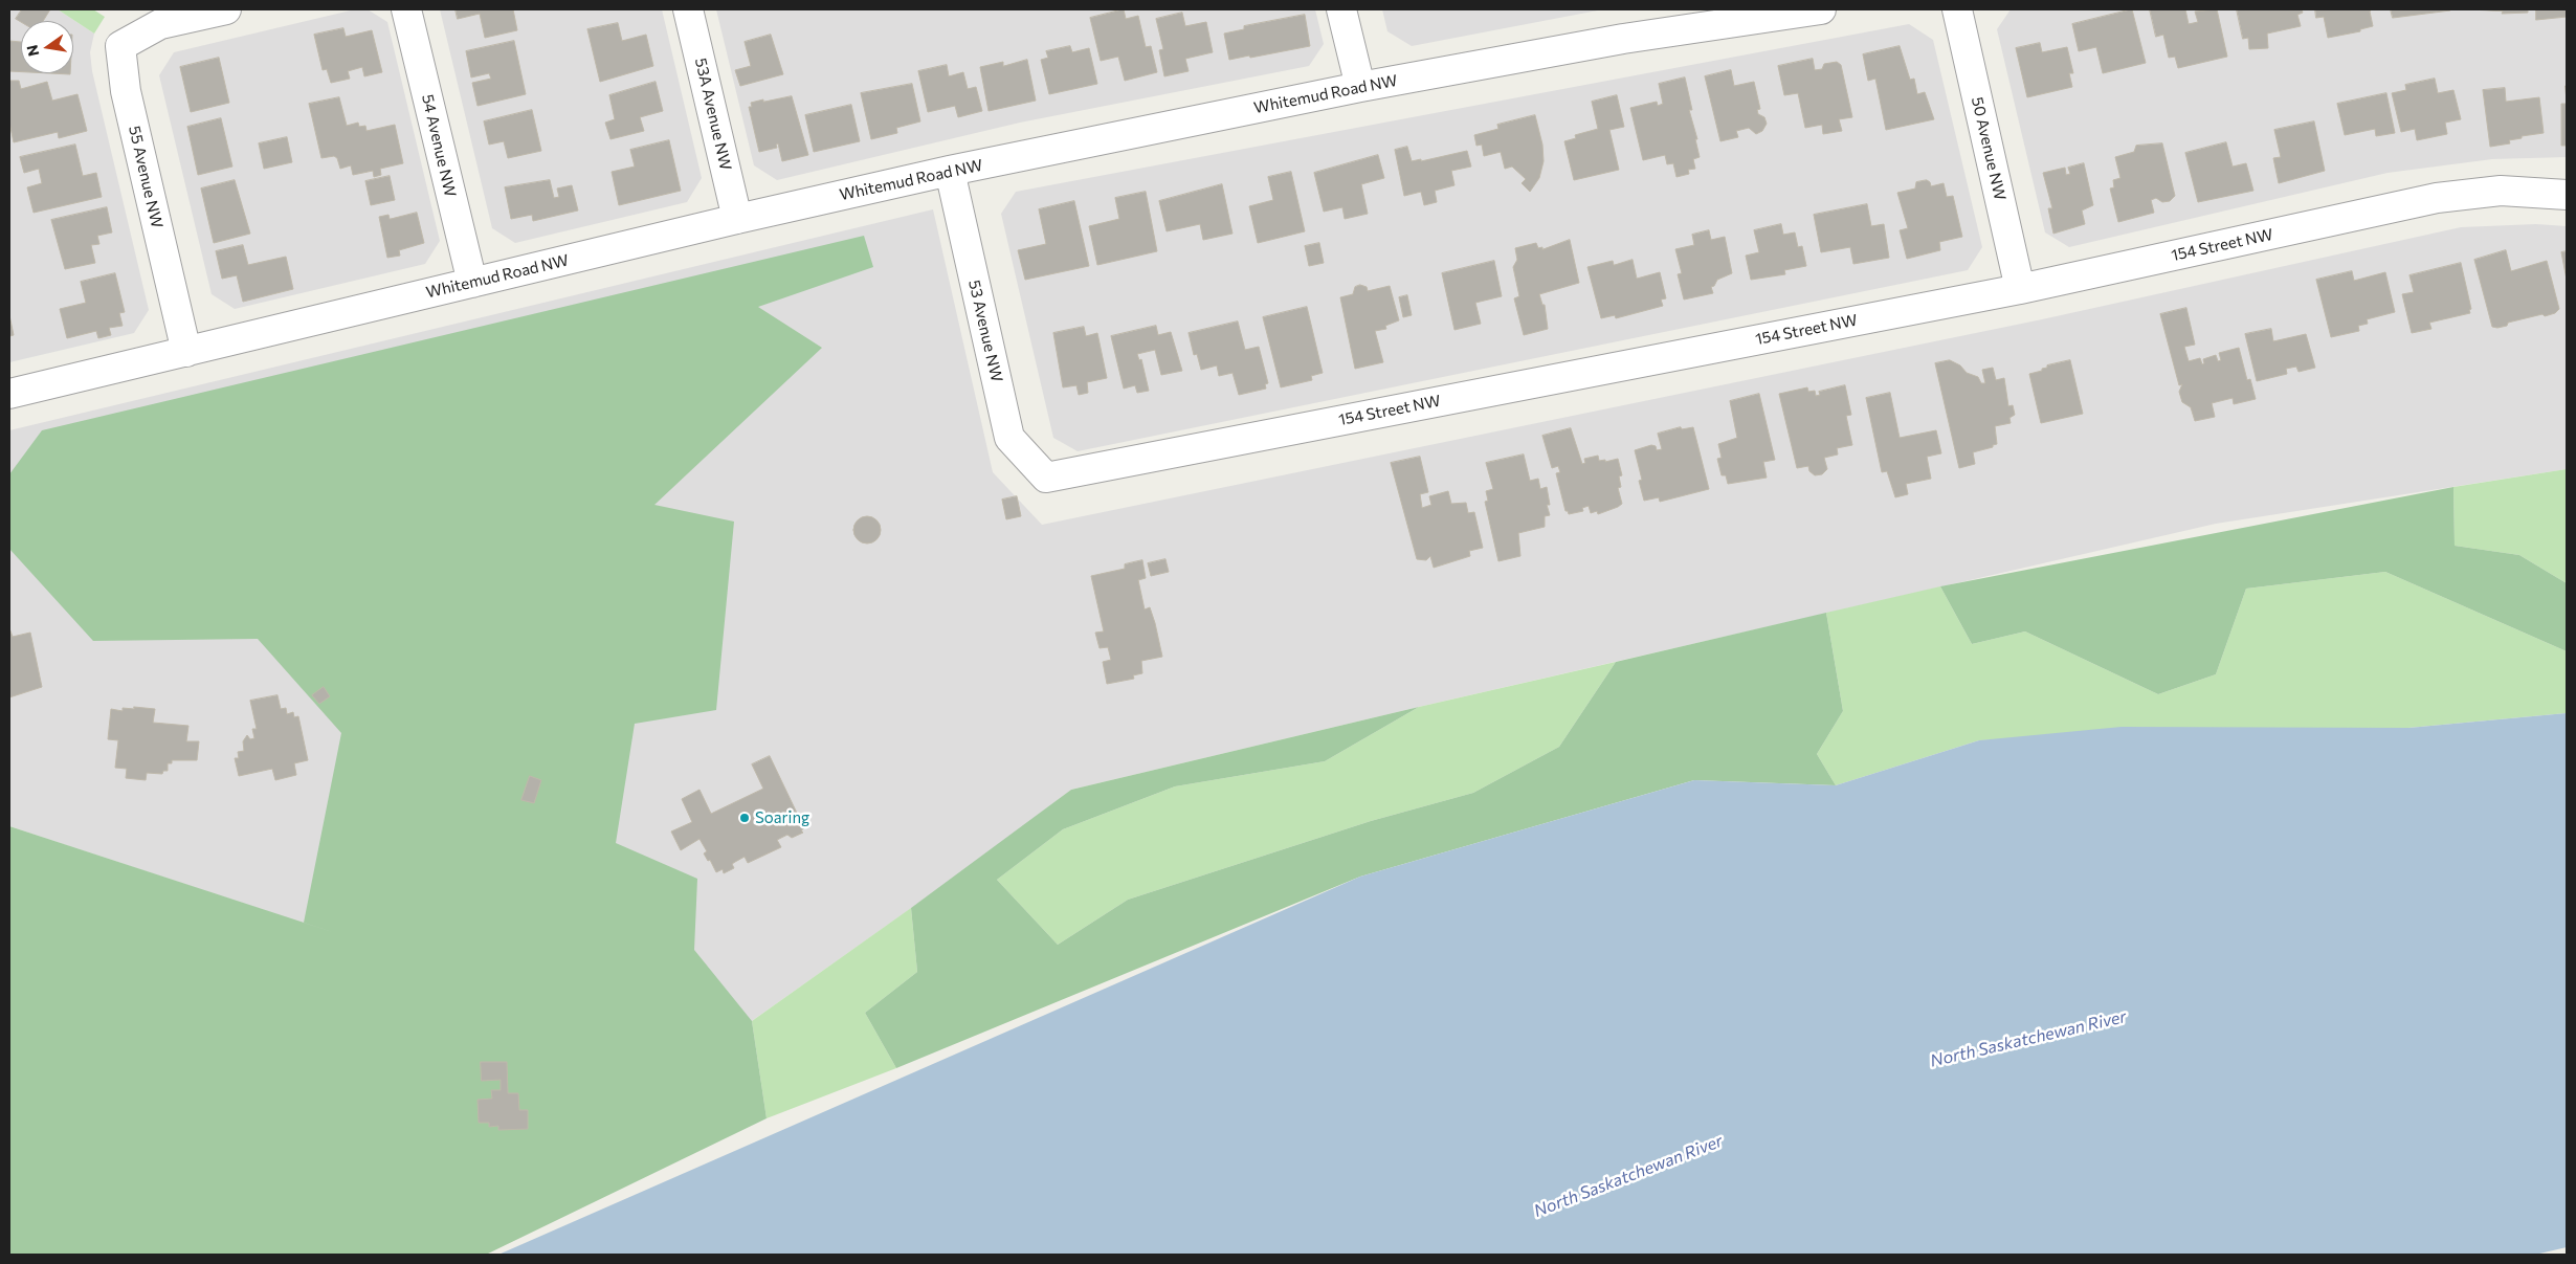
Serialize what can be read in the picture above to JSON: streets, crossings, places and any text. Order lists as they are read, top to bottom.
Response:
{
  "streets": {
    "street": [
      "Whitemud Road NW",
      "53A Avenue NW",
      "54 Avenue NW",
      "50 Avenue NW",
      "55 Avenue NW",
      "154 Street NW",
      "53 Avenue NW"
    ]
  },
  "crossings": [
    ["Whitemud Road NW", "53A Avenue NW"],
    ["Whitemud Road NW", "54 Avenue NW"],
    ["Whitemud Road NW", "55 Avenue NW"],
    ["Whitemud Road NW", "53 Avenue NW"],
    ["50 Avenue NW", "154 Street NW"],
    ["154 Street NW", "53 Avenue NW"]
  ],
  "water": ["North Saskatchewan River"],
  "places": ["Soaring"],
  "north": "left"
}
